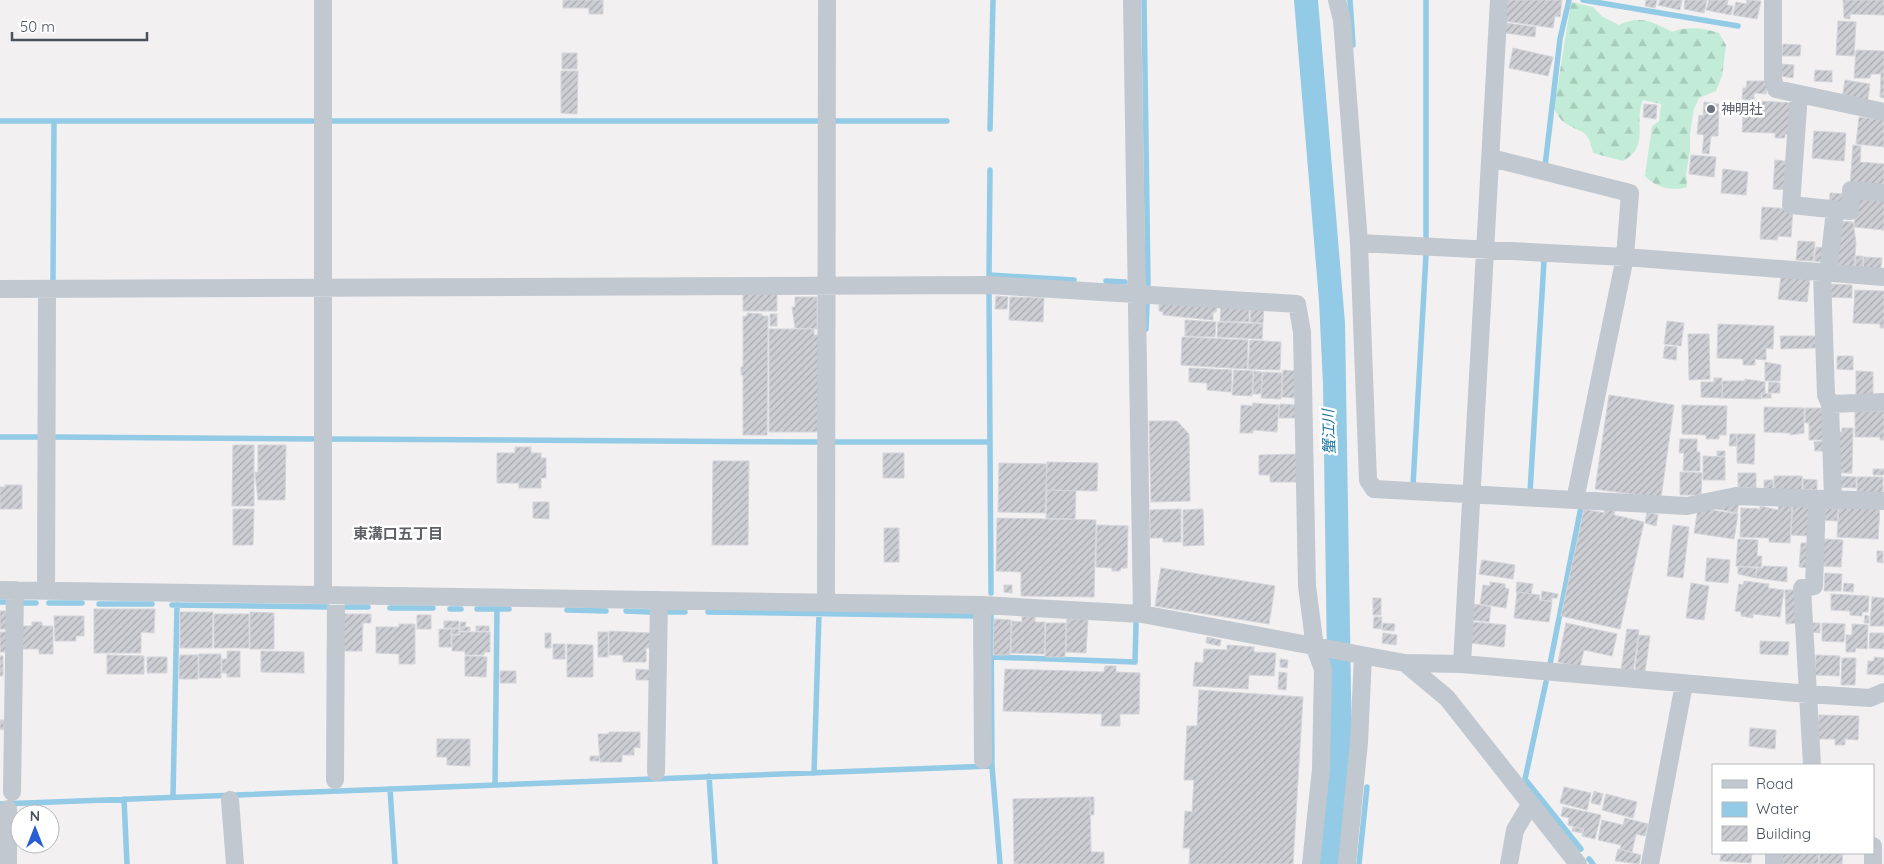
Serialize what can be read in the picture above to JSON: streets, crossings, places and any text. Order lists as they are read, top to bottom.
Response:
{
  "districts": ["東溝口五丁目"],
  "water": ["蟹江川"],
  "places": ["神明社"],
  "legend": ["Road", "Water", "Building"],
  "scale_bar": "50 m",
  "north": "top"
}
